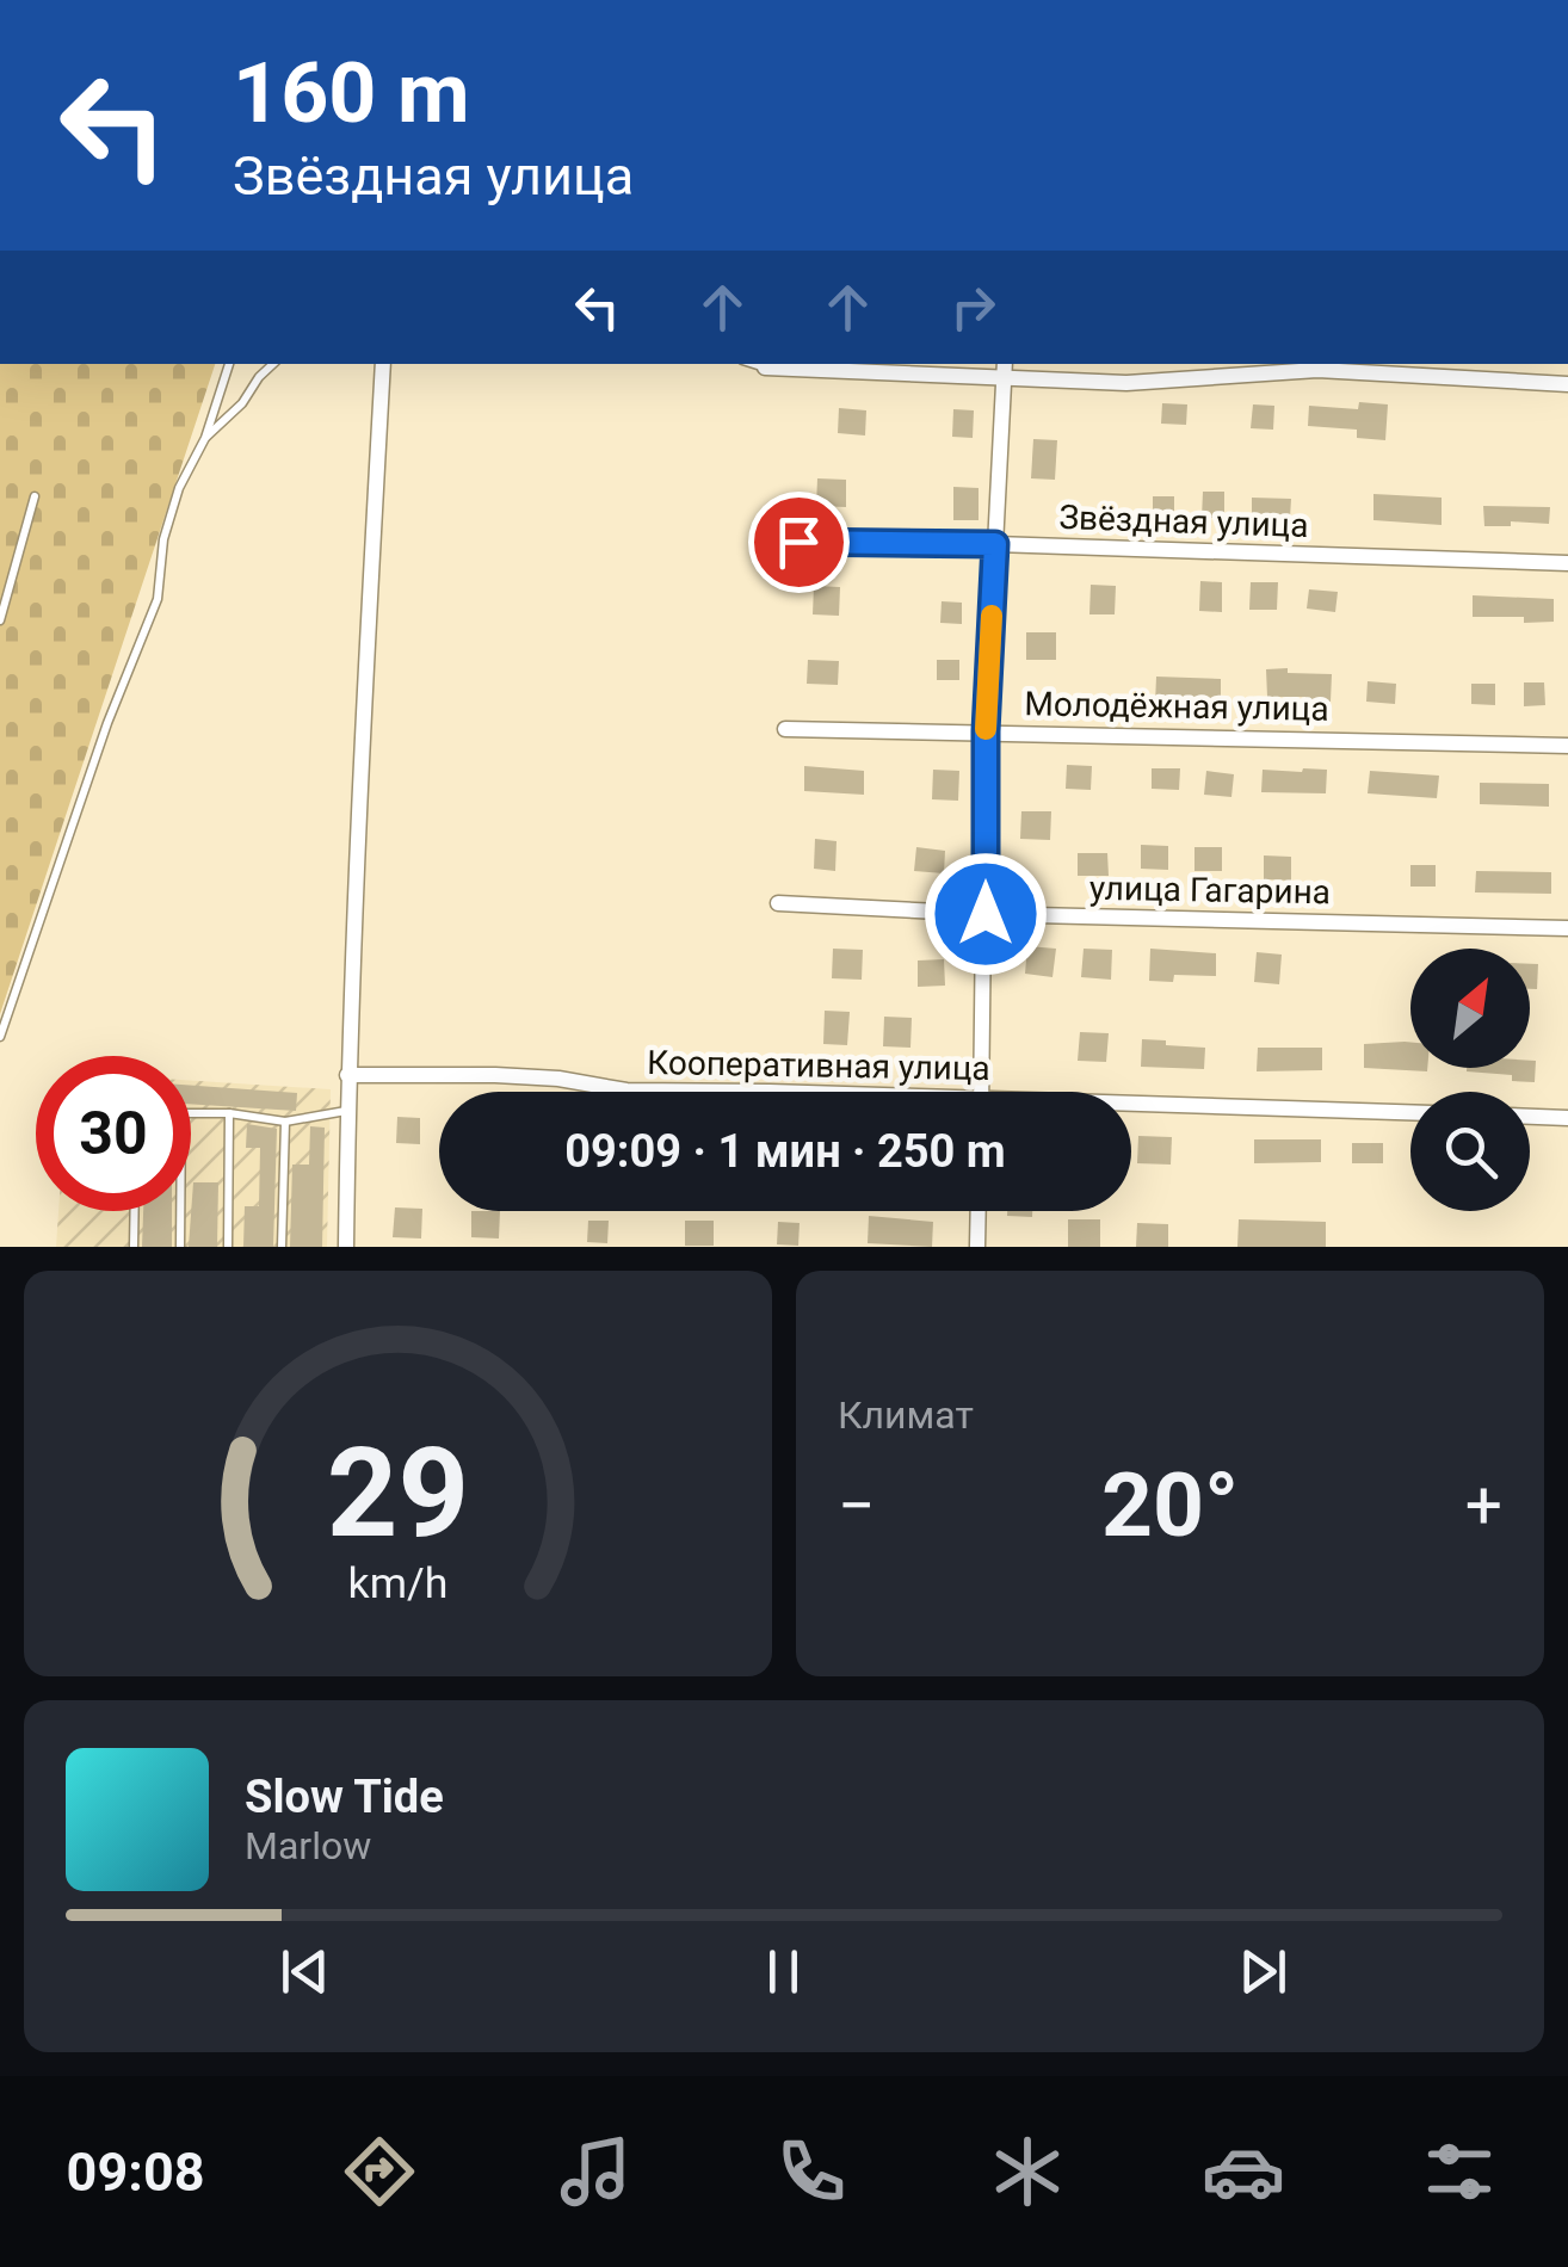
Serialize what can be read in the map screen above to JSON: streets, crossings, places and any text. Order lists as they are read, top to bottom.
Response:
{
  "streets": {
    "street": [
      "Звёздная улица",
      "Молодёжная улица",
      "улица Гагарина",
      "Кооперативная улица"
    ]
  },
  "north": "top right",
  "page": {
    "turn": ["160 m", "Звёздная улица"],
    "limit": "30",
    "trip": "09:09 · 1 мин · 250 m",
    "tile": "Климат",
    "heat": ["−", "20°", "+"],
    "song": ["Slow Tide", "Marlow"],
    "tabs": "09:08",
    "gauge": ["29", "km/h"]
  }
}
